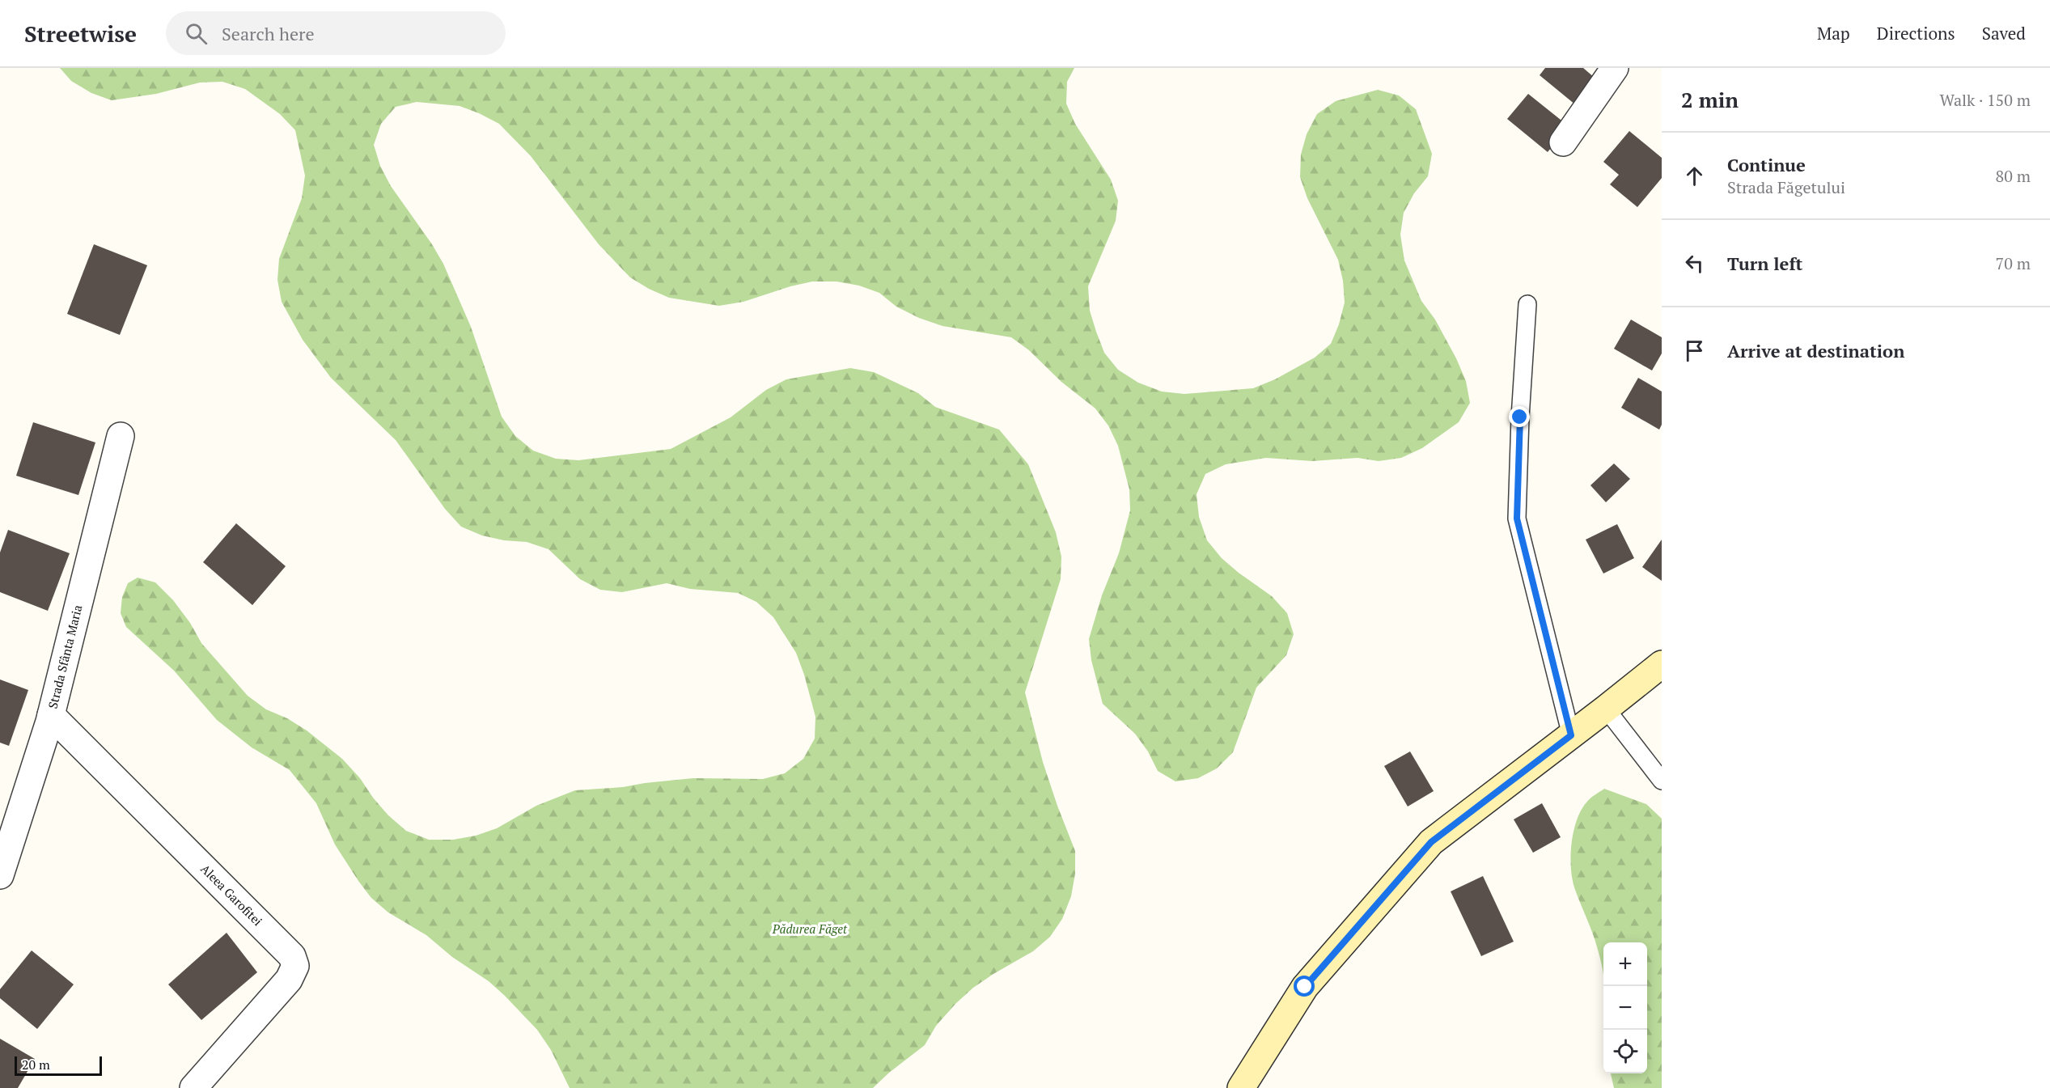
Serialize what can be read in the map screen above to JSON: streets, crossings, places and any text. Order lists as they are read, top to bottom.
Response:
{
  "streets": {
    "street": ["Strada Sfânta Maria", "Aleea Garofitei"]
  },
  "crossings": [
    ["Strada Sfânta Maria", "Aleea Garofitei"]
  ],
  "parks": ["Pădurea Făget"],
  "scale_bar": "20 m",
  "page": {
    "header": "Streetwise",
    "search": "Search here",
    "nav": ["Map", "Directions", "Saved"],
    "heading": ["2 min", "Walk · 150 m"],
    "list": [
      ["Continue", "Strada Făgetului", "80 m"],
      ["Turn left", "70 m"],
      "Arrive at destination"
    ],
    "map_buttons": ["+", "−"],
    "scale": "20 m"
  }
}
